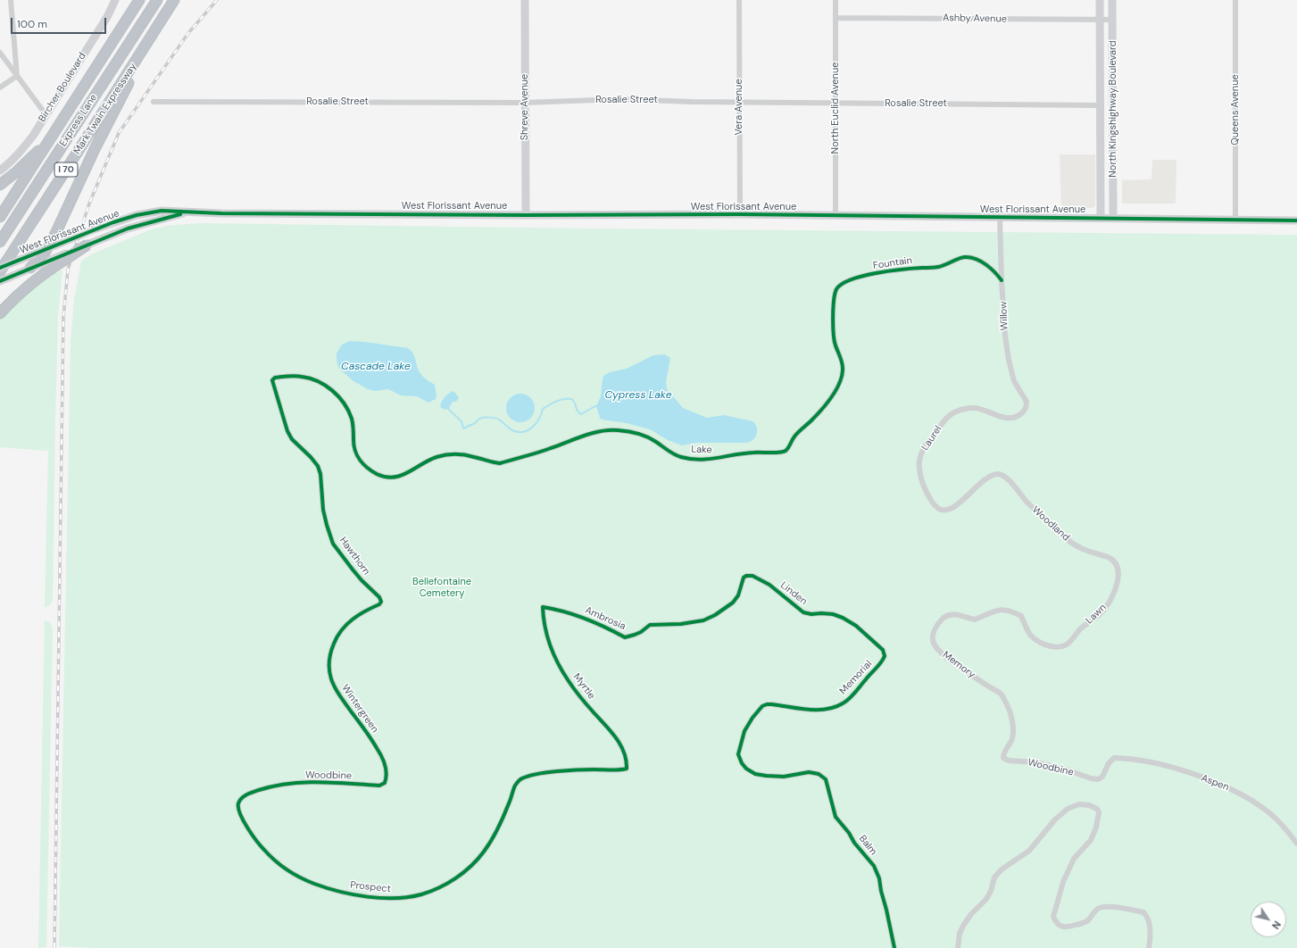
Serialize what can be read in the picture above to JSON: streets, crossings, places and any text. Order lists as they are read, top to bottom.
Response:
{
  "streets": {
    "highway": ["Mark Twain Expressway", "Express Lane", "I 70"],
    "main road": [
      "Bircher Boulevard",
      "Shreve Avenue",
      "North Kingshighway Boulevard",
      "West Florissant Avenue"
    ],
    "street": [
      "Ashby Avenue",
      "Rosalie Street",
      "Vera Avenue",
      "North Euclid Avenue",
      "Queens Avenue",
      "Fountain",
      "Willow",
      "Laurel",
      "Lake",
      "Woodland",
      "Hawthorn",
      "Linden",
      "Lawn",
      "Ambrosia",
      "Memory",
      "Memorial",
      "Myrtle",
      "Wintergreen",
      "Woodbine",
      "Aspen",
      "Balm",
      "Prospect"
    ]
  },
  "crossings": [
    ["Ashby Avenue", "North Euclid Avenue"],
    ["Ashby Avenue", "North Kingshighway Boulevard"],
    ["Rosalie Street", "Shreve Avenue"],
    ["Rosalie Street", "Vera Avenue"],
    ["Rosalie Street", "North Euclid Avenue"],
    ["Rosalie Street", "North Kingshighway Boulevard"],
    ["Shreve Avenue", "West Florissant Avenue"],
    ["Vera Avenue", "West Florissant Avenue"],
    ["North Euclid Avenue", "West Florissant Avenue"],
    ["North Kingshighway Boulevard", "West Florissant Avenue"],
    ["Queens Avenue", "West Florissant Avenue"],
    ["West Florissant Avenue", "Willow"],
    ["Fountain", "Willow"],
    ["Fountain", "Lake"],
    ["Willow", "Laurel"],
    ["Laurel", "Woodland"],
    ["Lake", "Hawthorn"],
    ["Woodland", "Lawn"],
    ["Hawthorn", "Wintergreen"],
    ["Linden", "Ambrosia"],
    ["Linden", "Memorial"],
    ["Lawn", "Memory"],
    ["Ambrosia", "Myrtle"],
    ["Memory", "Woodbine"],
    ["Memorial", "Balm"],
    ["Myrtle", "Prospect"],
    ["Wintergreen", "Woodbine"],
    ["Woodbine", "Aspen"],
    ["Woodbine", "Prospect"]
  ],
  "water": ["Cascade Lake", "Cypress Lake"],
  "parks": ["Bellefontaine Cemetery"],
  "scale_bar": "100 m",
  "north": "bottom right"
}
